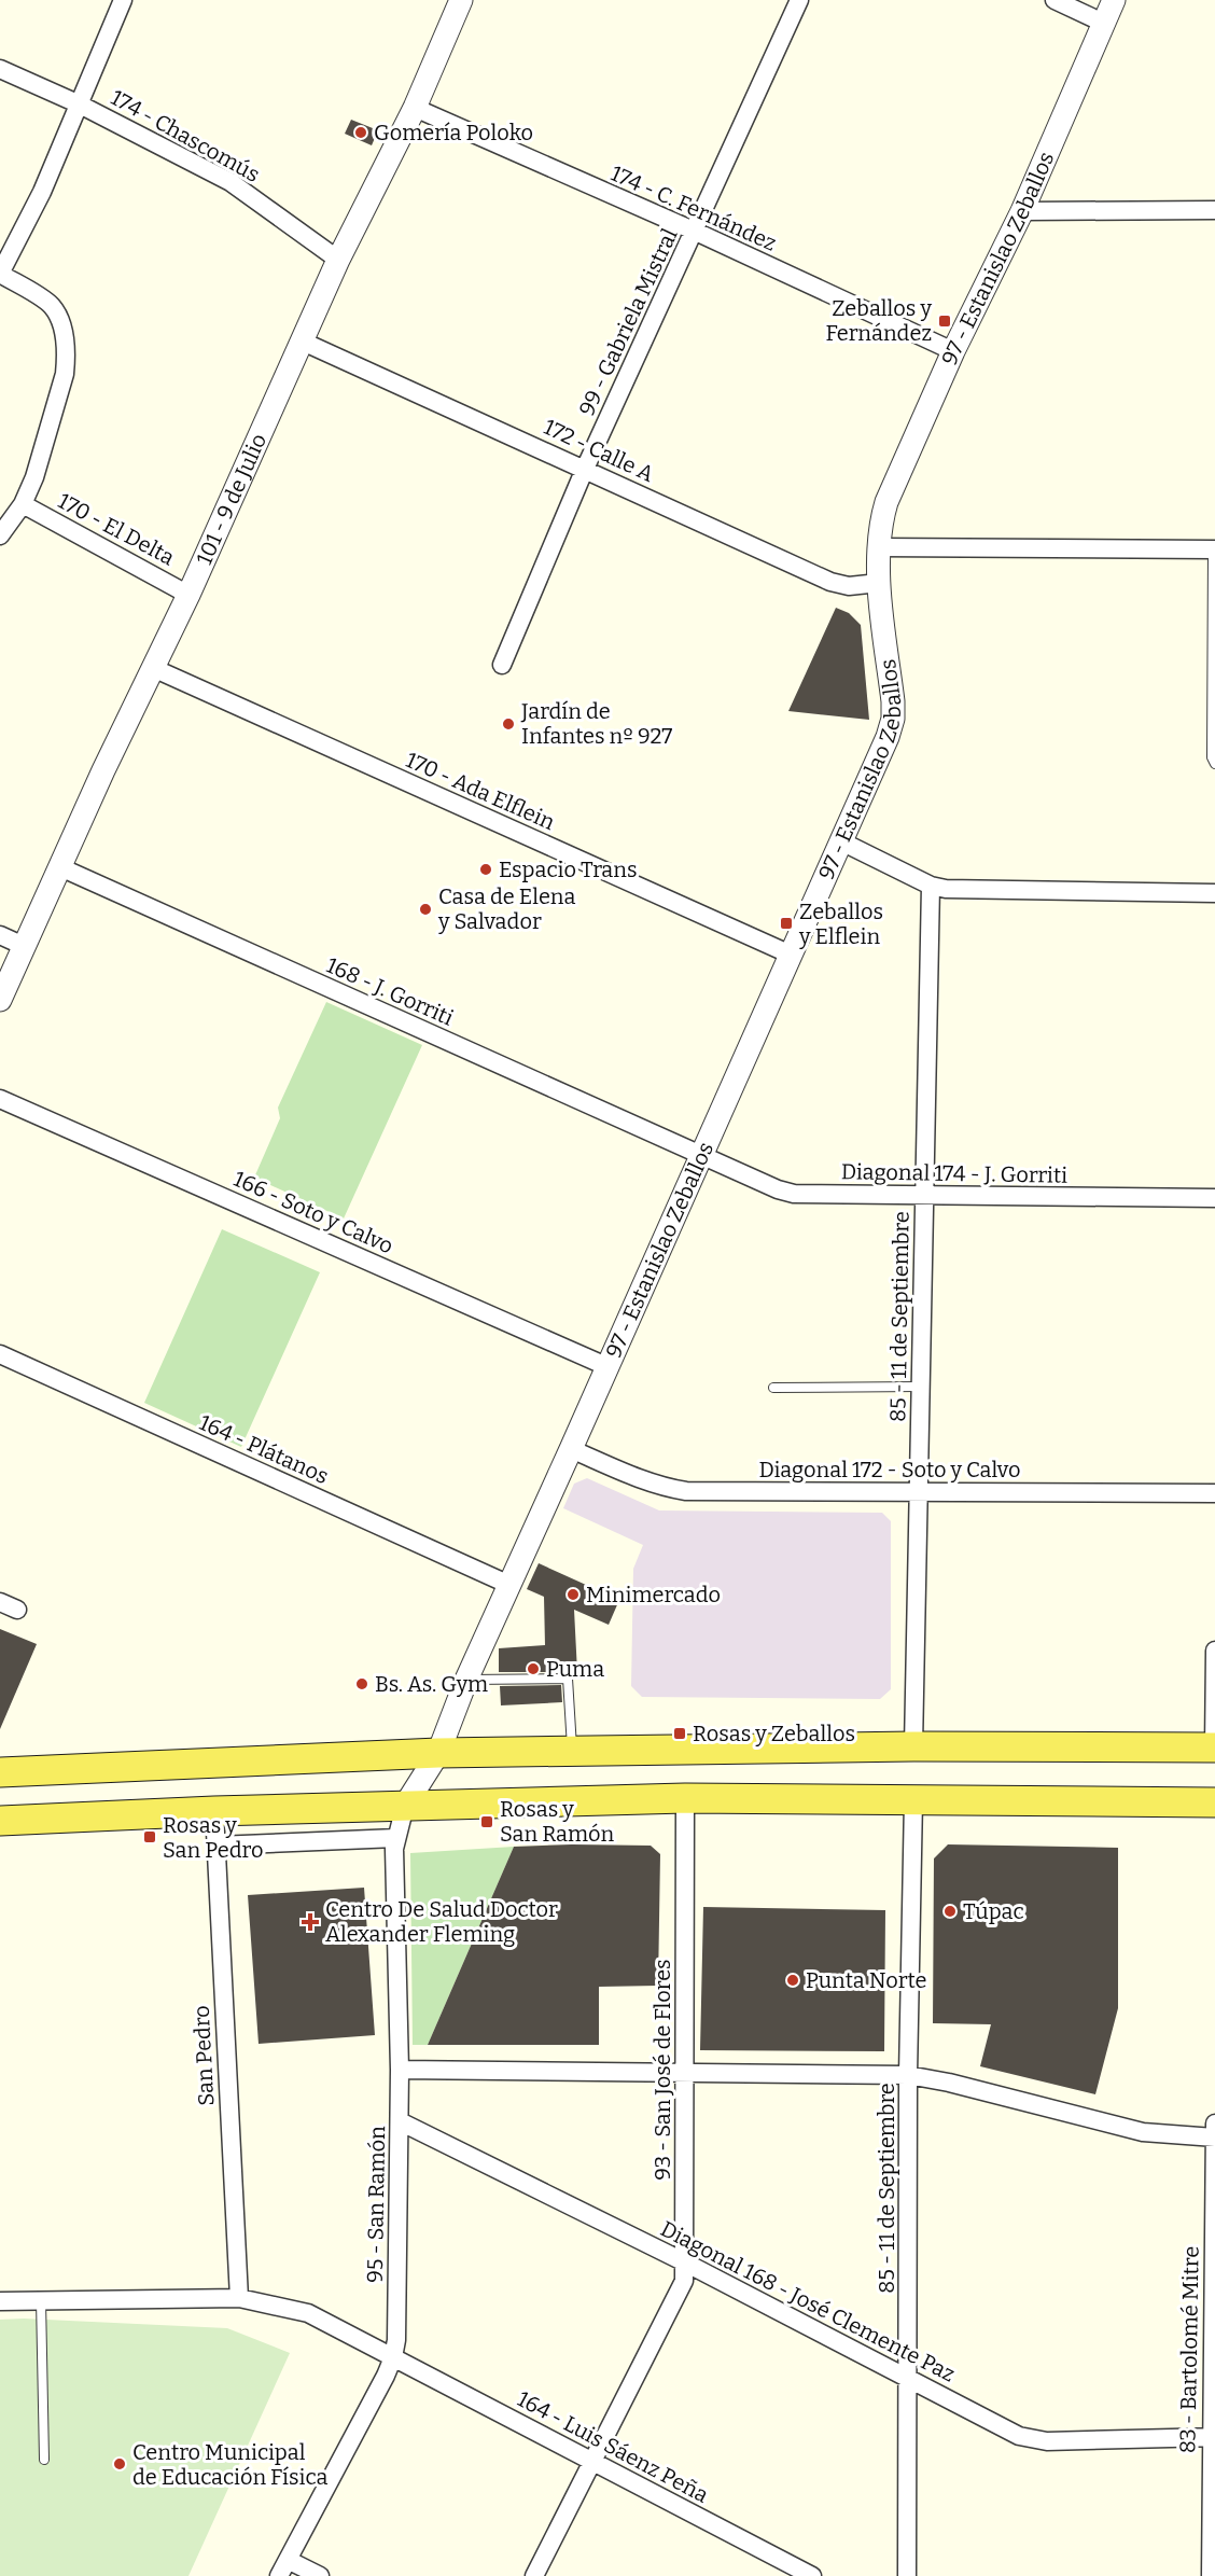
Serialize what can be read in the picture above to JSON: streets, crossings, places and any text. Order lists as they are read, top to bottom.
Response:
{
  "streets": {
    "street": [
      "174 - Chascomús",
      "174 - C. Fernández",
      "97 - Estanislao Zeballos",
      "99 - Gabriela Mistral",
      "172 - Calle A",
      "101 - 9 de Julio",
      "170 - El Delta",
      "170 - Ada Elflein",
      "168 - J. Gorriti",
      "Diagonal 174 - J. Gorriti",
      "166 - Soto y Calvo",
      "85 - 11 de Septiembre",
      "164 - Plátanos",
      "Diagonal 172 - Soto y Calvo",
      "San Pedro",
      "93 - San José de Flores",
      "95 - San Ramón",
      "Diagonal 168 - José Clemente Paz",
      "83 - Bartolomé Mitre",
      "164 - Luis Sáenz Peña"
    ]
  },
  "crossings": [
    ["174 - Chascomús", "101 - 9 de Julio"],
    ["174 - C. Fernández", "97 - Estanislao Zeballos"],
    ["174 - C. Fernández", "99 - Gabriela Mistral"],
    ["174 - C. Fernández", "101 - 9 de Julio"],
    ["97 - Estanislao Zeballos", "172 - Calle A"],
    ["97 - Estanislao Zeballos", "170 - Ada Elflein"],
    ["97 - Estanislao Zeballos", "168 - J. Gorriti"],
    ["97 - Estanislao Zeballos", "Diagonal 174 - J. Gorriti"],
    ["97 - Estanislao Zeballos", "166 - Soto y Calvo"],
    ["97 - Estanislao Zeballos", "164 - Plátanos"],
    ["97 - Estanislao Zeballos", "Diagonal 172 - Soto y Calvo"],
    ["97 - Estanislao Zeballos", "95 - San Ramón"],
    ["99 - Gabriela Mistral", "172 - Calle A"],
    ["172 - Calle A", "101 - 9 de Julio"],
    ["101 - 9 de Julio", "170 - El Delta"],
    ["101 - 9 de Julio", "170 - Ada Elflein"],
    ["101 - 9 de Julio", "168 - J. Gorriti"],
    ["168 - J. Gorriti", "Diagonal 174 - J. Gorriti"],
    ["Diagonal 174 - J. Gorriti", "85 - 11 de Septiembre"],
    ["85 - 11 de Septiembre", "Diagonal 172 - Soto y Calvo"],
    ["85 - 11 de Septiembre", "Diagonal 168 - José Clemente Paz"],
    ["San Pedro", "164 - Luis Sáenz Peña"],
    ["93 - San José de Flores", "Diagonal 168 - José Clemente Paz"],
    ["93 - San José de Flores", "164 - Luis Sáenz Peña"],
    ["95 - San Ramón", "Diagonal 168 - José Clemente Paz"],
    ["95 - San Ramón", "164 - Luis Sáenz Peña"],
    ["Diagonal 168 - José Clemente Paz", "83 - Bartolomé Mitre"]
  ],
  "places": {
    "other": [
      "Gomería Poloko",
      "Jardín de Infantes nº 927",
      "Espacio Trans",
      "Casa de Elena y Salvador",
      "Minimercado",
      "Puma",
      "Bs. As. Gym",
      "Túpac",
      "Punta Norte",
      "Centro Municipal de Educación Física"
    ],
    "transit": [
      "Zeballos y Fernández",
      "Zeballos y Elflein",
      "Rosas y Zeballos",
      "Rosas y San Ramón",
      "Rosas y San Pedro"
    ],
    "health": ["Centro De Salud Doctor Alexander Fleming"]
  }
}
